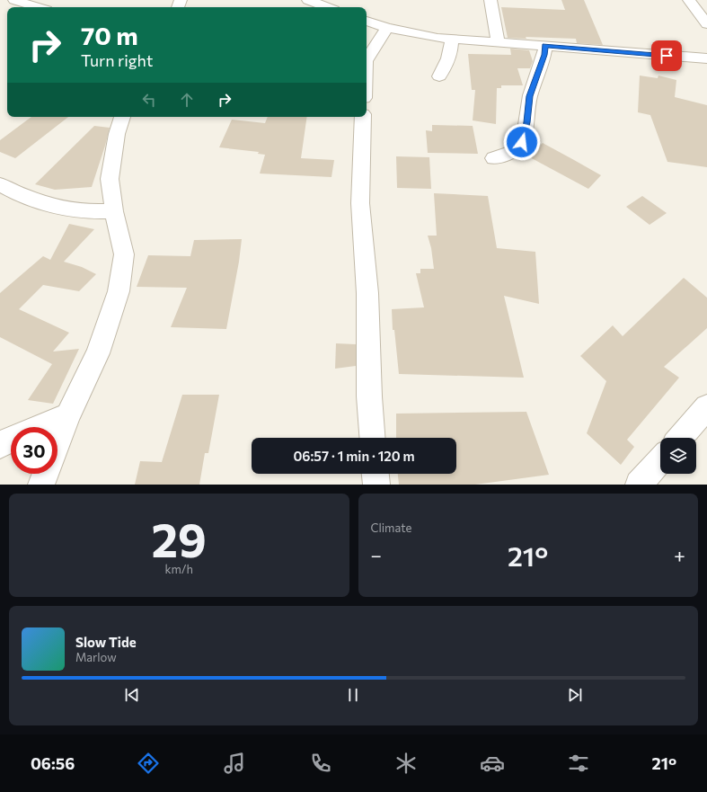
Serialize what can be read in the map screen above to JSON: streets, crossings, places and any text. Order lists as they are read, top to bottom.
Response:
{
  "page": {
    "turn": ["70 m", "Turn right"],
    "limit": "30",
    "trip": "06:57 · 1 min · 120 m",
    "tile": [
      ["29", "km/h"],
      "Climate"
    ],
    "heat": ["−", "21°", "+"],
    "song": ["Slow Tide", "Marlow"],
    "tabs": ["06:56", "21°"]
  }
}
